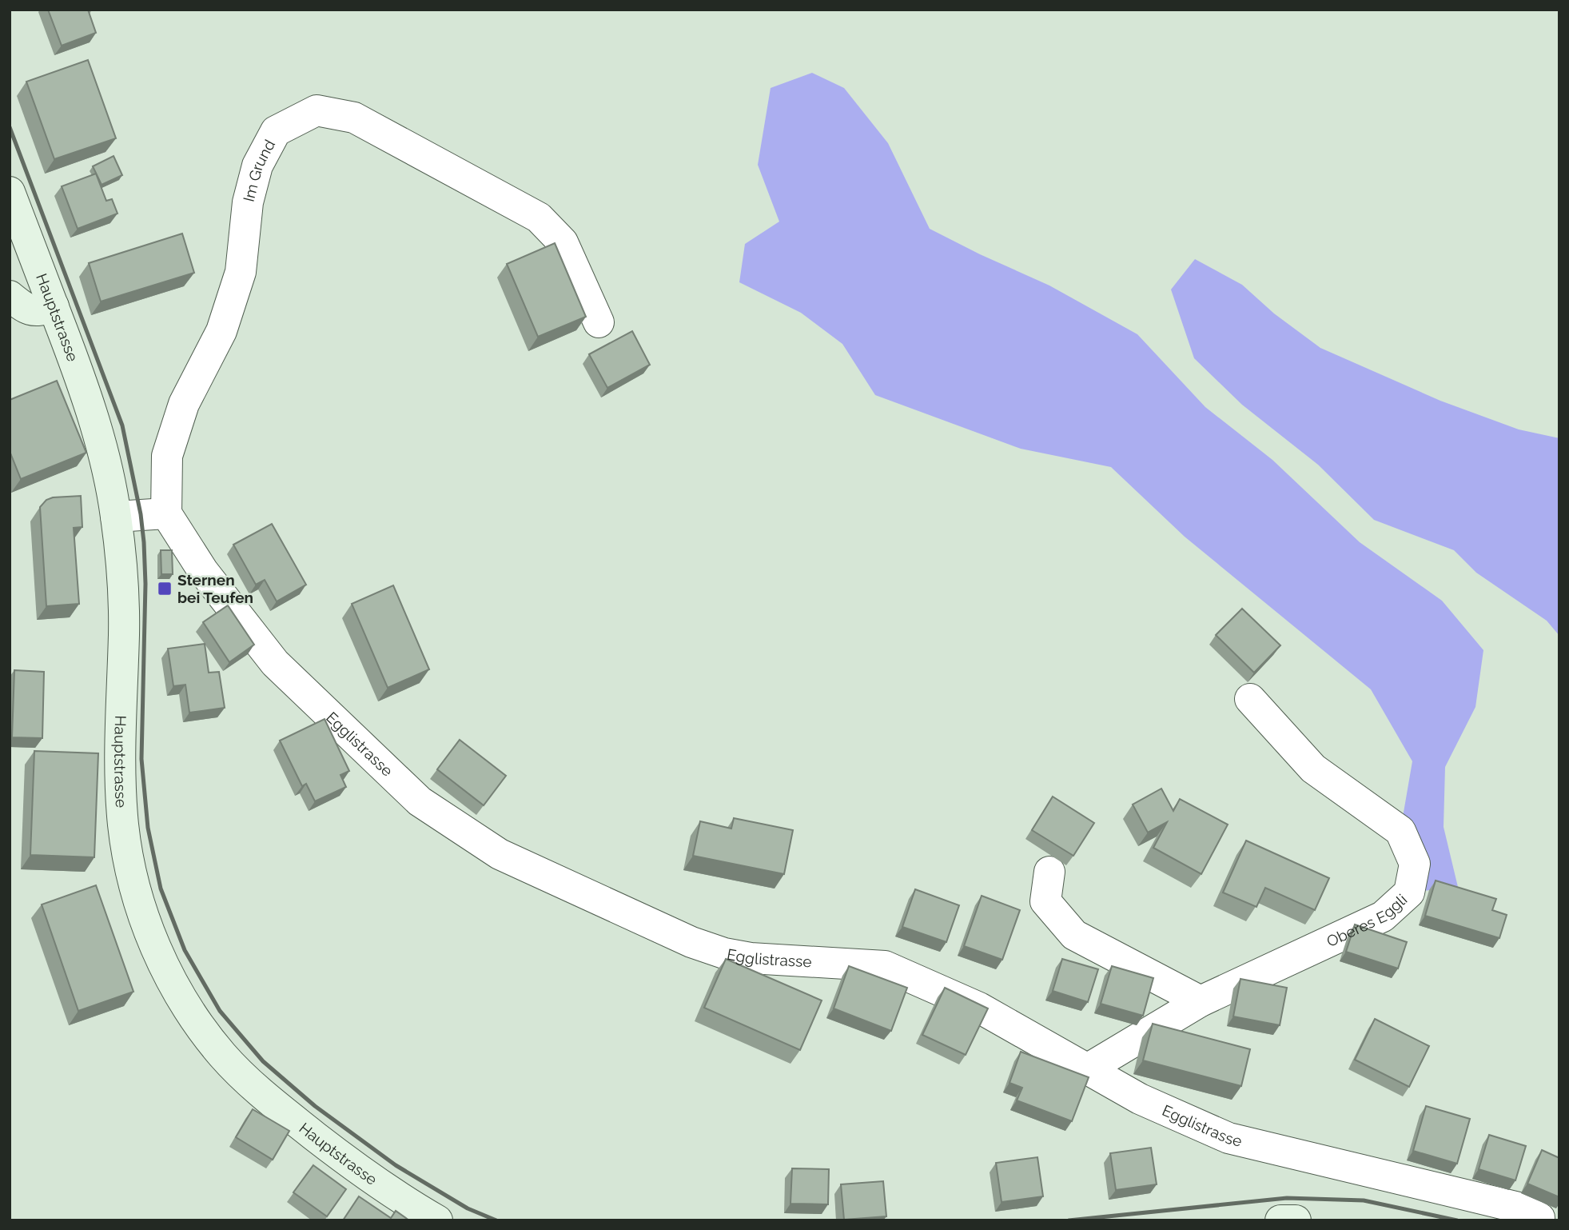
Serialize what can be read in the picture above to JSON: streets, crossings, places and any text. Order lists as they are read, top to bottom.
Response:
{
  "streets": {
    "street": [
      "Im Grund",
      "Hauptstrasse",
      "Egglistrasse",
      "Oberes Eggli"
    ]
  },
  "crossings": [
    ["Im Grund", "Egglistrasse"],
    ["Egglistrasse", "Oberes Eggli"]
  ],
  "places": {
    "transit": ["Sternen bei Teufen"]
  }
}
